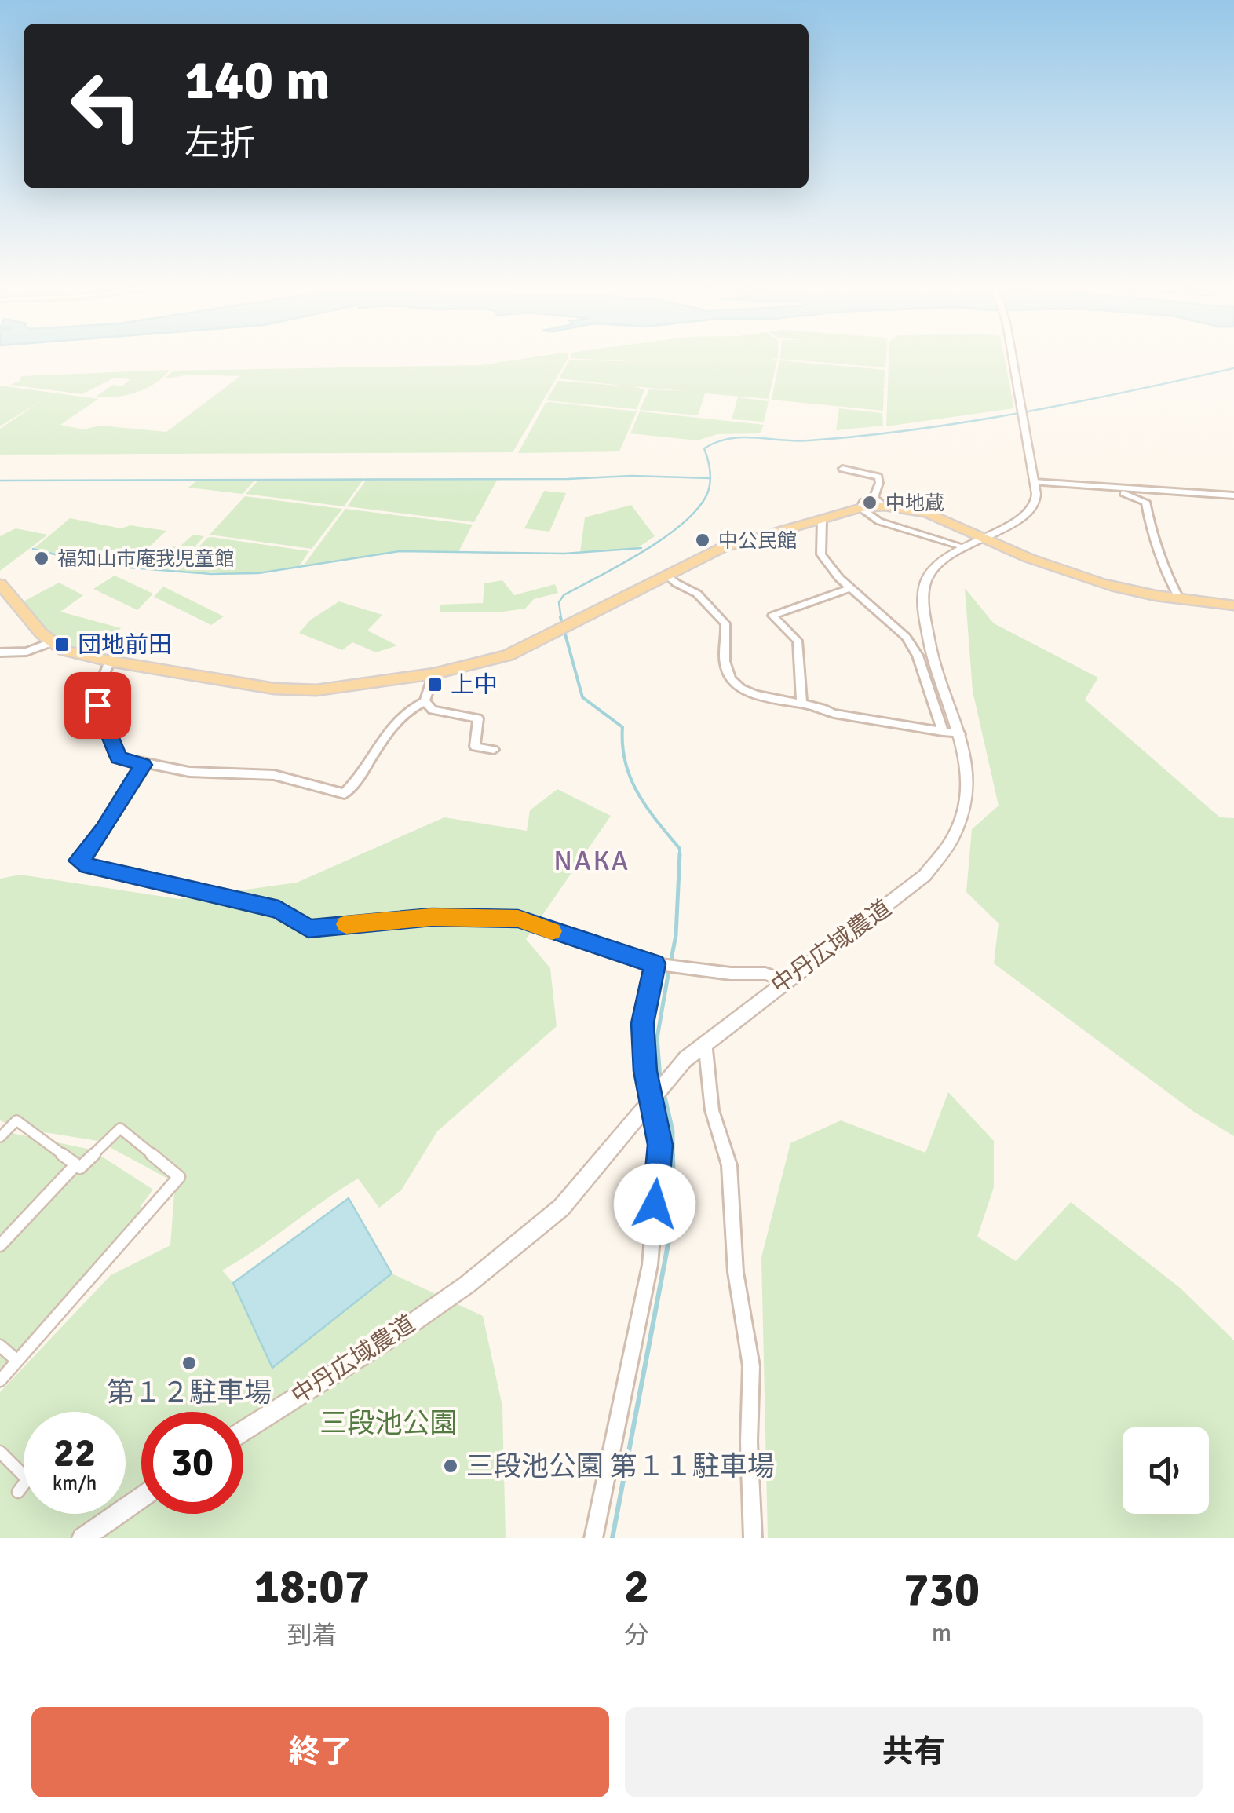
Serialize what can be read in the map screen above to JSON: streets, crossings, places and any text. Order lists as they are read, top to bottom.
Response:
{
  "streets": {
    "street": ["中丹広域農道"]
  },
  "districts": ["NAKA"],
  "parks": ["三段池公園"],
  "places": {
    "other": [
      "中地蔵",
      "中公民館",
      "福知山市庵我児童館",
      "第１２駐車場",
      "三段池公園 第１１駐車場"
    ],
    "transit": ["団地前田", "上中"]
  },
  "page": {
    "turn": ["140 m", "左折"],
    "speed": "22 km/h",
    "limit": "30",
    "eta": [
      "18:07",
      "到着",
      "2",
      "分",
      "730",
      "m"
    ],
    "buttons": ["終了", "共有"]
  }
}
